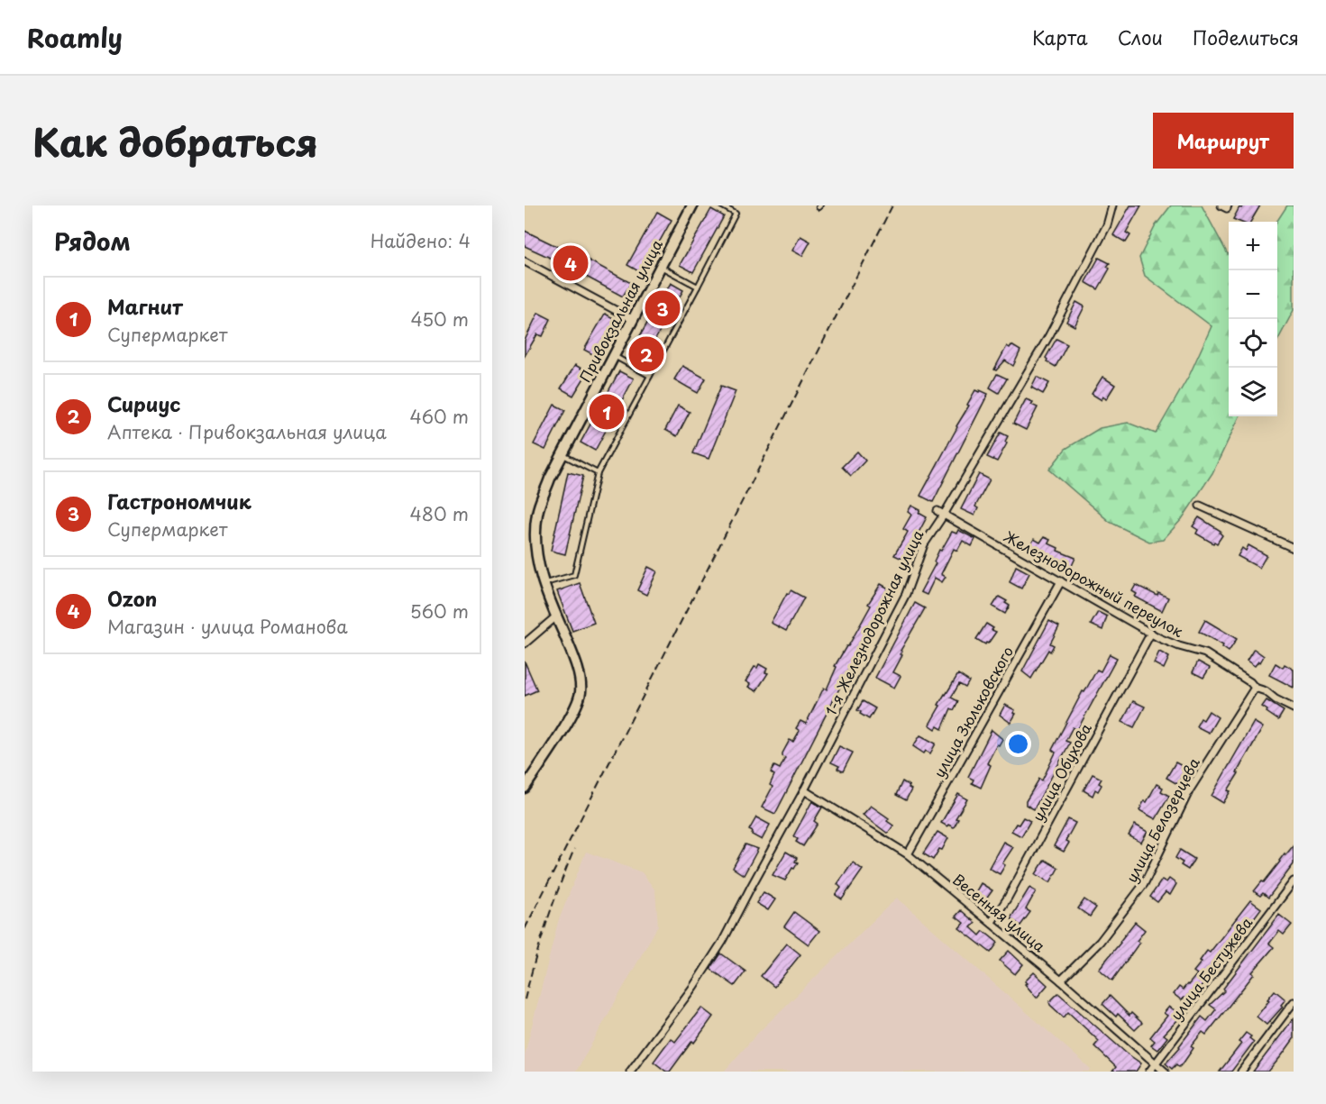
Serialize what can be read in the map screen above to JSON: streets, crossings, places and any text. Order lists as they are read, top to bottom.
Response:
{
  "streets": {
    "main road": ["Привокзальная улица"],
    "street": [
      "Железнодорожный переулок",
      "1-я Железнодорожная улица",
      "улица Зюльковского",
      "улица Обухова",
      "улица Белозерцева",
      "Весенняя улица",
      "улица Бестужева"
    ]
  },
  "crossings": [
    ["Железнодорожный переулок", "1-я Железнодорожная улица"],
    ["Железнодорожный переулок", "улица Зюльковского"],
    ["Железнодорожный переулок", "улица Обухова"],
    ["Железнодорожный переулок", "улица Белозерцева"],
    ["1-я Железнодорожная улица", "Весенняя улица"],
    ["улица Зюльковского", "Весенняя улица"],
    ["улица Обухова", "Весенняя улица"],
    ["улица Белозерцева", "Весенняя улица"],
    ["Весенняя улица", "улица Бестужева"]
  ],
  "page": {
    "header": "Roamly",
    "nav": ["Карта", "Слои", "Поделиться"],
    "title": "Как добраться",
    "buttons": "Маршрут",
    "heading": ["Рядом", "Найдено: 4"],
    "map_buttons": ["+", "−"],
    "pins": [
      "4",
      "3",
      "2",
      "1"
    ],
    "list": [
      {
        "mark": "1",
        "name": "Магнит",
        "note": "Супермаркет",
        "value": "450 m"
      },
      {
        "mark": "2",
        "name": "Сириус",
        "note": "Аптека · Привокзальная улица",
        "value": "460 m"
      },
      {
        "mark": "3",
        "name": "Гастрономчик",
        "note": "Супермаркет",
        "value": "480 m"
      },
      {
        "mark": "4",
        "name": "Ozon",
        "note": "Магазин · улица Романова",
        "value": "560 m"
      }
    ]
  }
}
